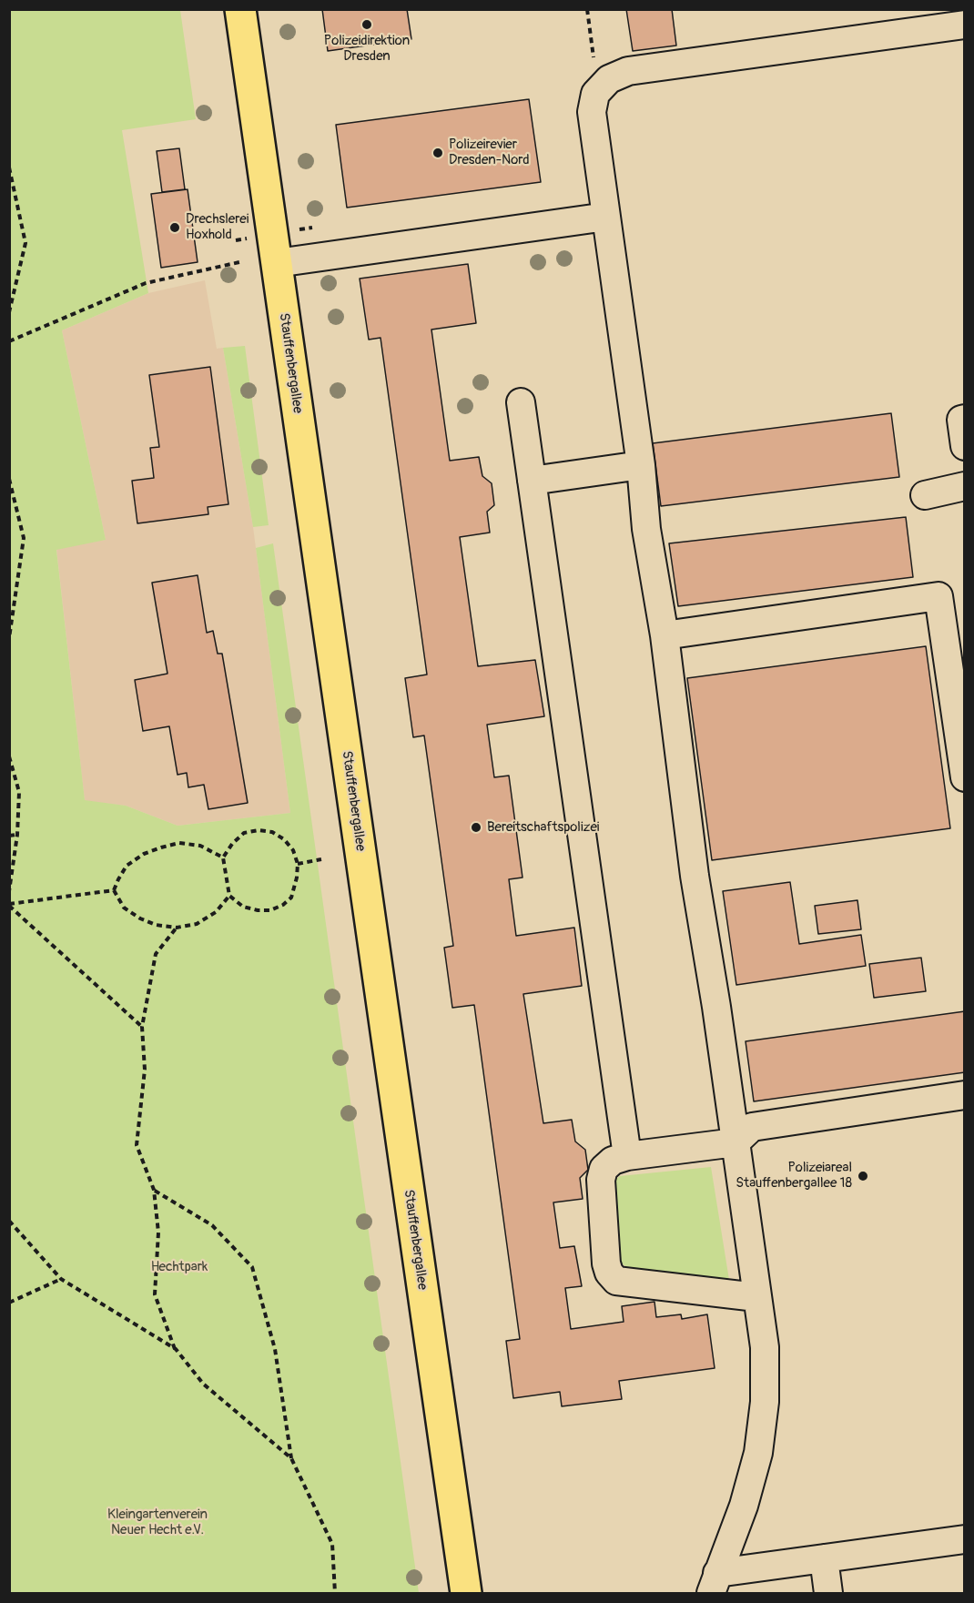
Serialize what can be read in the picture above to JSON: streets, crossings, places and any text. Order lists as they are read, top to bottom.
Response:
{
  "streets": {
    "main road": ["Stauffenbergallee"]
  },
  "parks": ["Hechtpark", "Kleingartenverein Neuer Hecht e.V."],
  "places": [
    "Polizeidirektion Dresden",
    "Polizeirevier Dresden-Nord",
    "Drechslerei Hoxhold",
    "Bereitschaftspolizei",
    "Polizeiareal Stauffenbergallee 18"
  ]
}
